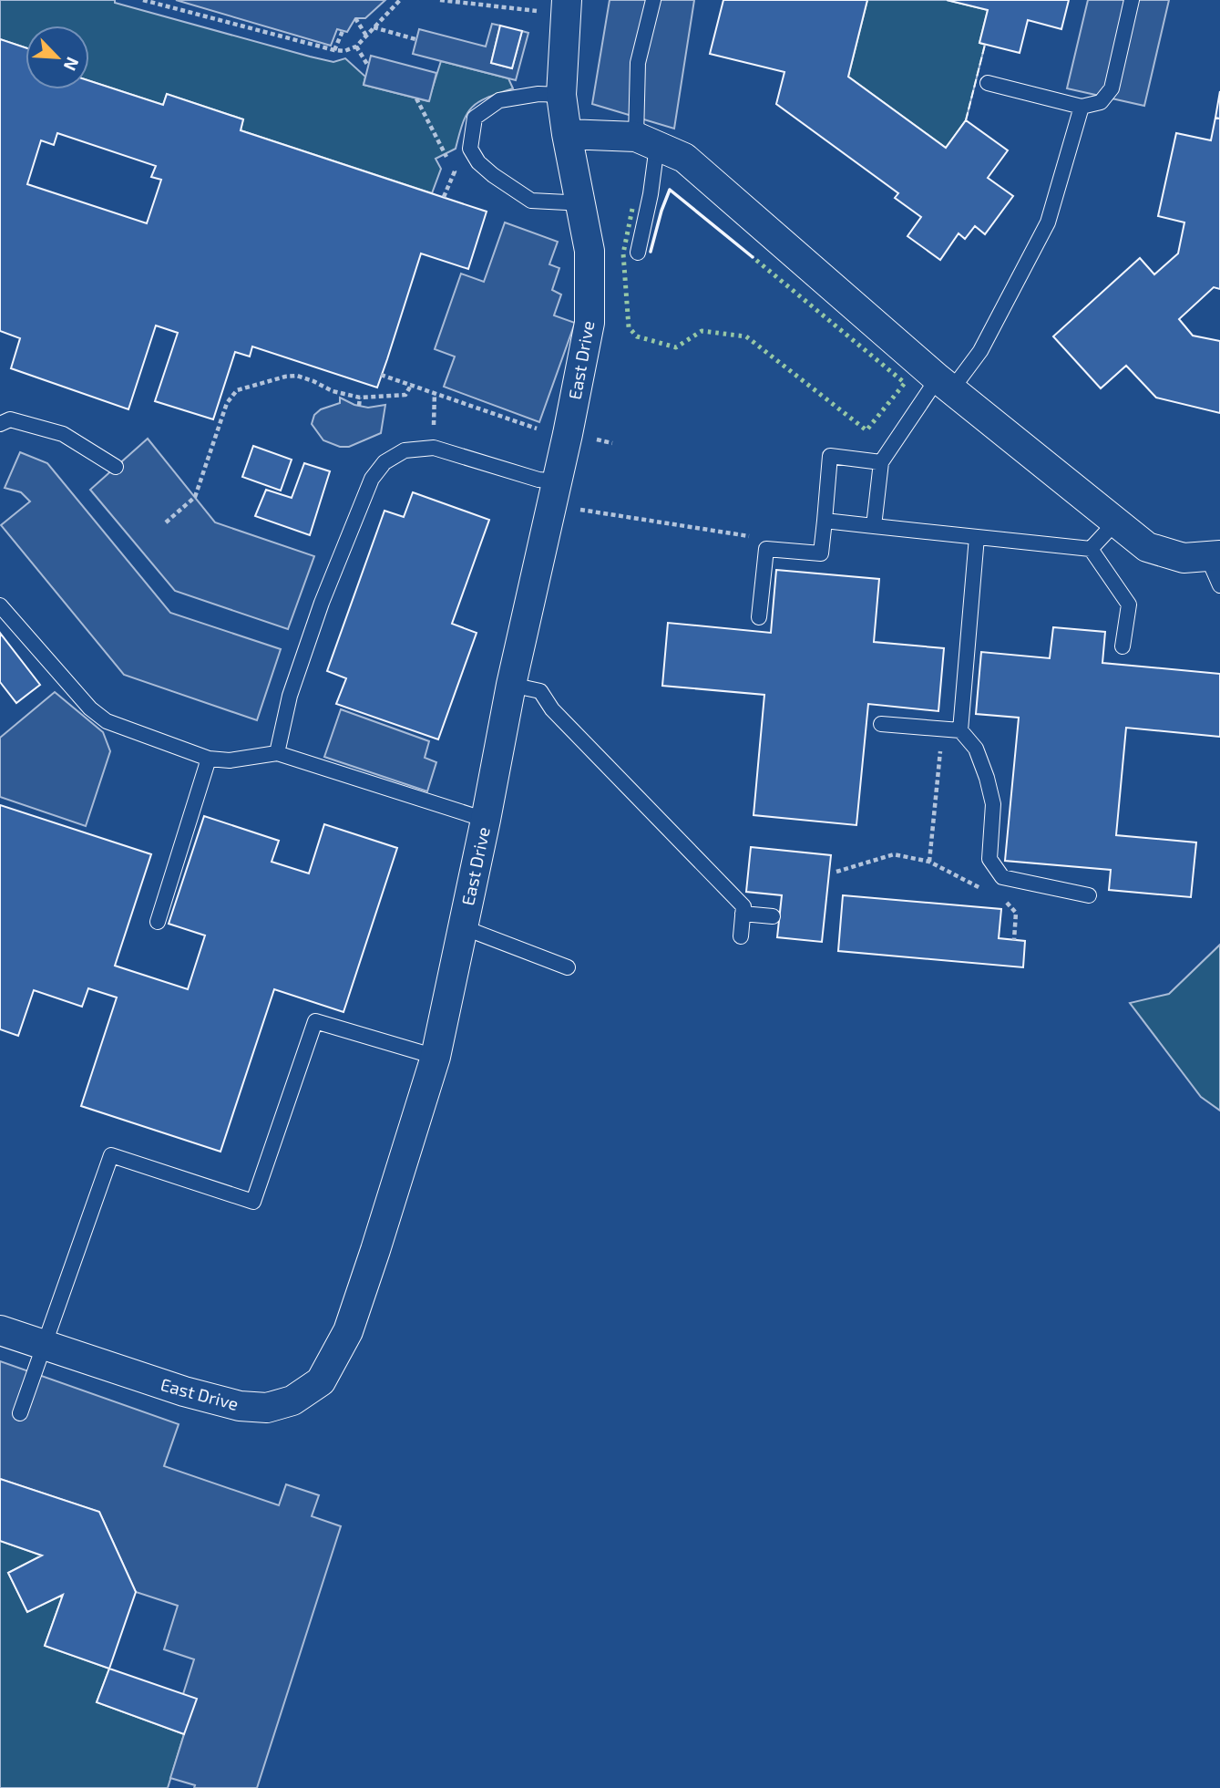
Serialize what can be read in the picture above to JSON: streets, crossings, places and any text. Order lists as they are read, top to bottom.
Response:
{
  "streets": {
    "street": ["East Drive"]
  },
  "north": "bottom right"
}
